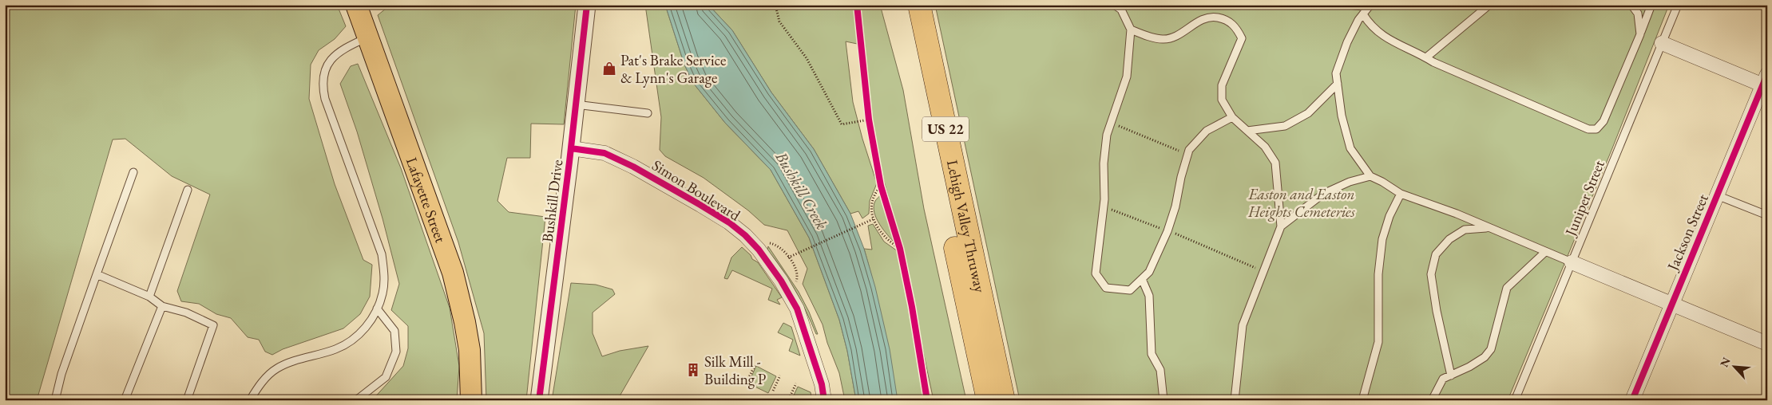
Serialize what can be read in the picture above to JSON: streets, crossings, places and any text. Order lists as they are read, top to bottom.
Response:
{
  "streets": {
    "highway": ["US 22", "Lehigh Valley Thruway"],
    "main road": ["Lafayette Street"],
    "street": ["Simon Boulevard", "Bushkill Drive", "Jackson Street"],
    "lane": ["Juniper Street"]
  },
  "crossings": [
    ["Simon Boulevard", "Bushkill Drive"]
  ],
  "water": ["Bushkill Creek"],
  "parks": ["Easton and Easton Heights Cemeteries"],
  "places": {
    "shop": ["Pat's Brake Service & Lynn's Garage"],
    "building": ["Silk Mill - Building P"]
  },
  "north": "top left"
}
